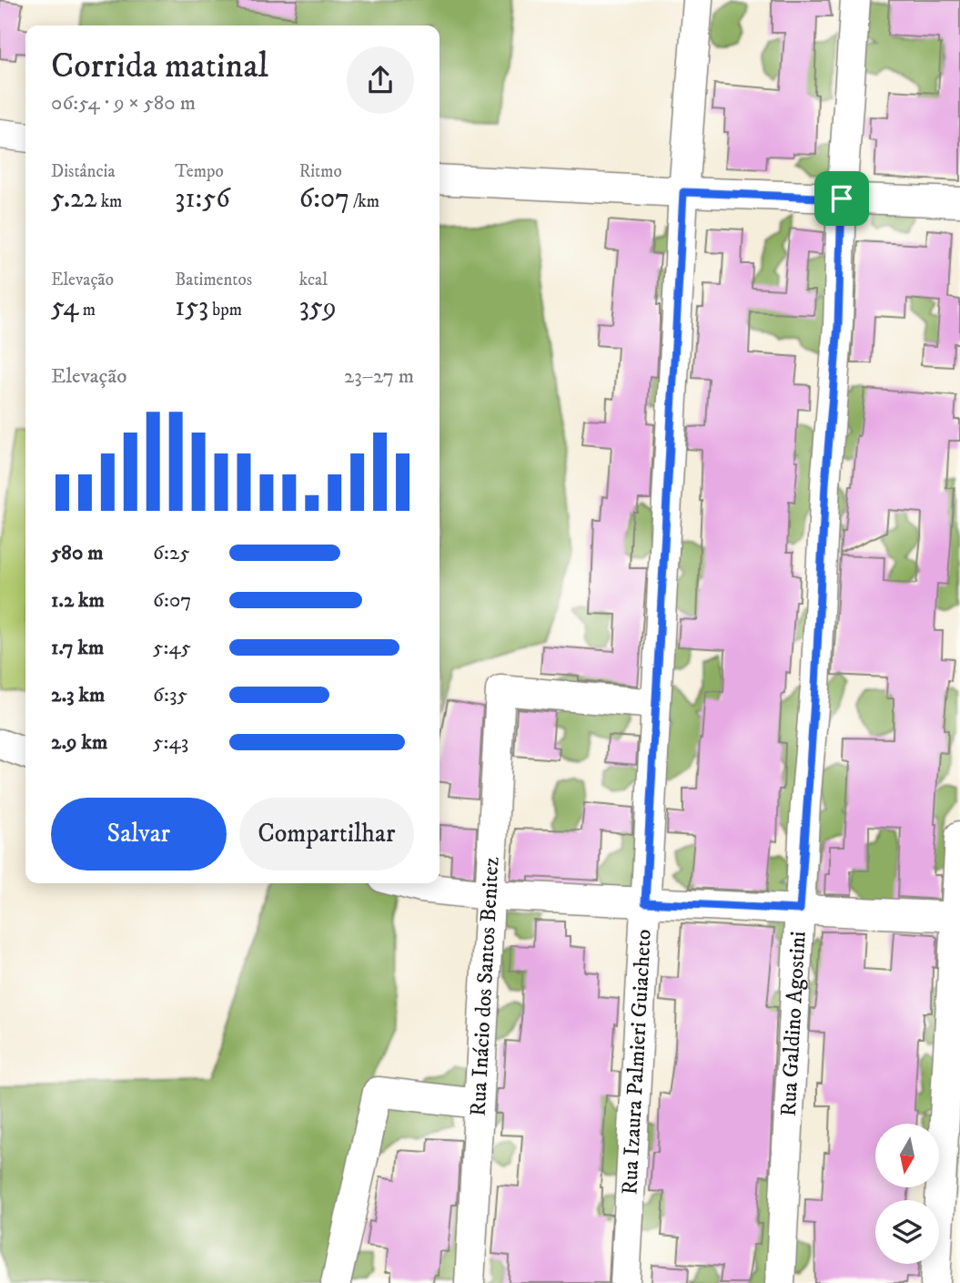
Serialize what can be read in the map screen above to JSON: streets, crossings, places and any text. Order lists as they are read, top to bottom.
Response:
{
  "streets": {
    "street": ["Rua Inácio dos Santos Benitez", "Rua Galdino Agostini", "Rua Izaura Palmieri Guiacheto"]
  },
  "crossings": [
    ["Rua Inácio dos Santos Benitez", "Rua Izaura Palmieri Guiacheto"]
  ],
  "north": "bottom",
  "page": {
    "heading": ["Corrida matinal", "06:54 · 9 × 580 m"],
    "stats": [
      ["Distância", "5.22 km"],
      ["Tempo", "31:56"],
      ["Ritmo", "6:07 /km"],
      ["Elevação", "54 m"],
      ["Batimentos", "153 bpm"],
      ["kcal", "359"]
    ],
    "chart": ["Elevação", "23–27 m"],
    "list": [
      {
        "name": "580 m",
        "note": "6:25"
      },
      {
        "name": "1.2 km",
        "note": "6:07"
      },
      {
        "name": "1.7 km",
        "note": "5:45"
      },
      {
        "name": "2.3 km",
        "note": "6:35"
      },
      {
        "name": "2.9 km",
        "note": "5:43"
      }
    ],
    "buttons": ["Salvar", "Compartilhar"]
  }
}
